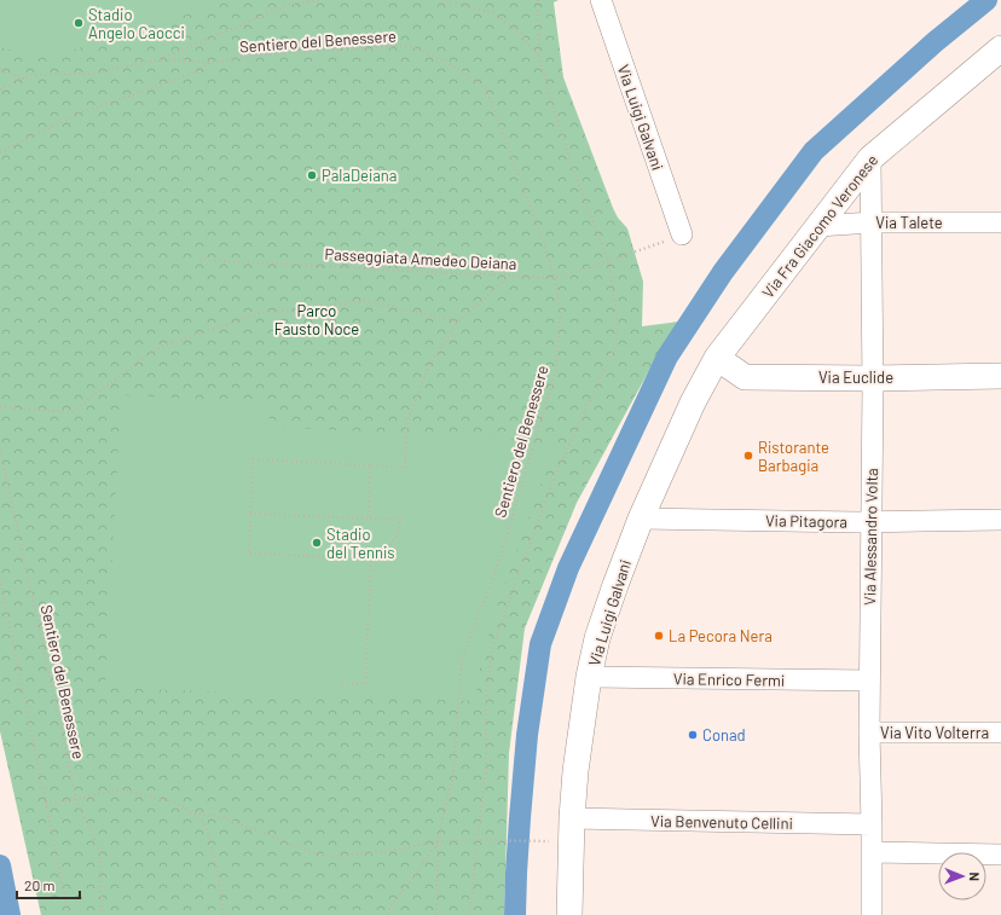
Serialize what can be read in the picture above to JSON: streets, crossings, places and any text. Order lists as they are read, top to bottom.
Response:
{
  "streets": {
    "street": [
      "Via Luigi Galvani",
      "Via Talete",
      "Via Fra Giacomo Veronese",
      "Via Euclide",
      "Via Pitagora",
      "Via Alessandro Volta",
      "Via Enrico Fermi",
      "Via Vito Volterra",
      "Via Benvenuto Cellini"
    ],
    "path": ["Sentiero del Benessere", "Passeggiata Amedeo Deiana"]
  },
  "crossings": [
    ["Sentiero del Benessere", "Passeggiata Amedeo Deiana"],
    ["Via Luigi Galvani", "Via Fra Giacomo Veronese"],
    ["Via Luigi Galvani", "Passeggiata Amedeo Deiana"],
    ["Via Luigi Galvani", "Via Euclide"],
    ["Via Luigi Galvani", "Via Pitagora"],
    ["Via Luigi Galvani", "Via Enrico Fermi"],
    ["Via Luigi Galvani", "Via Benvenuto Cellini"],
    ["Via Talete", "Via Fra Giacomo Veronese"],
    ["Via Talete", "Via Alessandro Volta"],
    ["Via Fra Giacomo Veronese", "Via Euclide"],
    ["Via Fra Giacomo Veronese", "Via Alessandro Volta"],
    ["Via Euclide", "Via Alessandro Volta"],
    ["Via Pitagora", "Via Alessandro Volta"],
    ["Via Alessandro Volta", "Via Enrico Fermi"],
    ["Via Alessandro Volta", "Via Vito Volterra"],
    ["Via Alessandro Volta", "Via Benvenuto Cellini"]
  ],
  "parks": ["Parco Fausto Noce"],
  "places": [
    "Stadio Angelo Caocci",
    "PalaDeiana",
    "Ristorante Barbagia",
    "Stadio del Tennis",
    "La Pecora Nera",
    "Conad"
  ],
  "scale_bar": "20 m",
  "north": "right"
}
